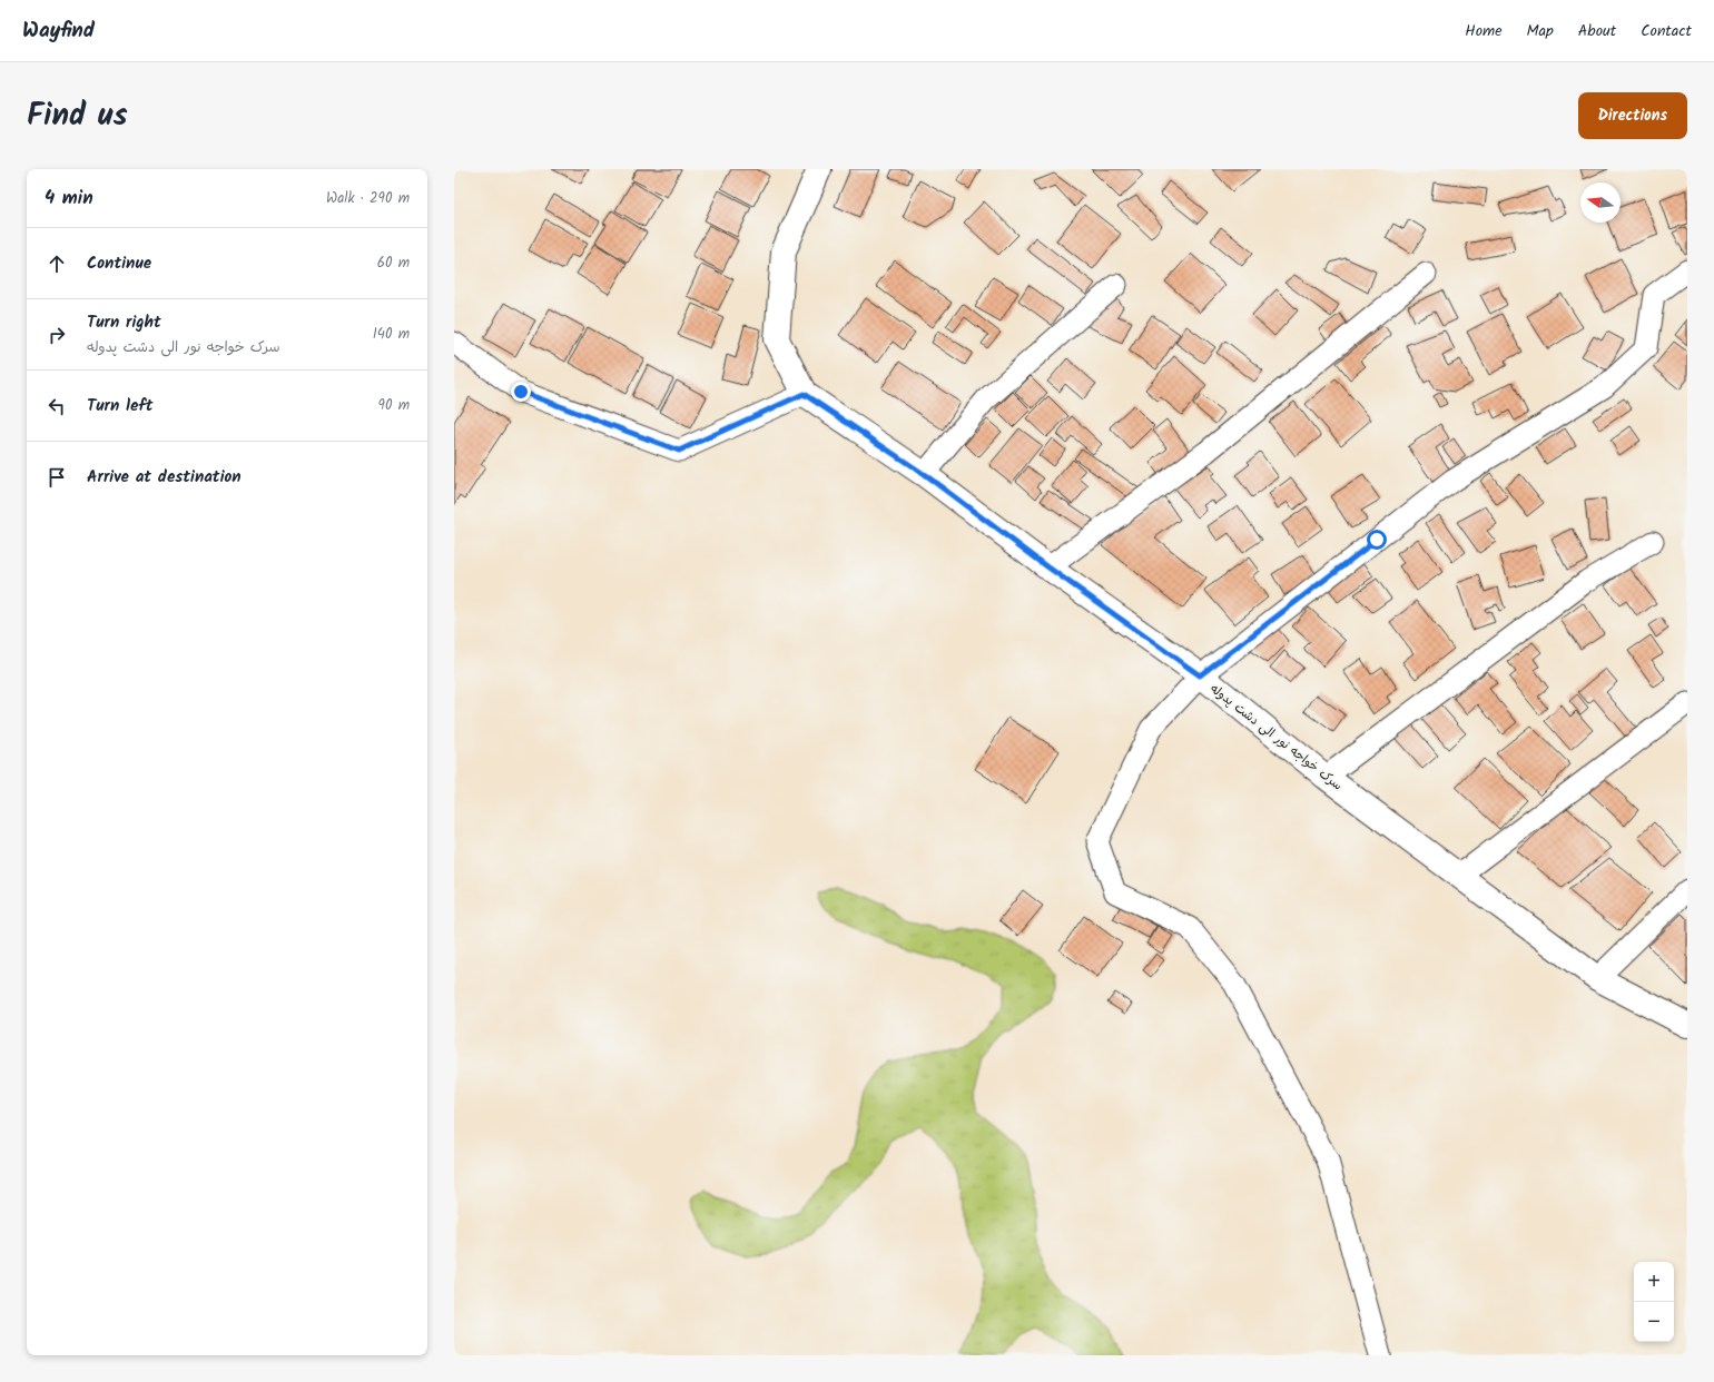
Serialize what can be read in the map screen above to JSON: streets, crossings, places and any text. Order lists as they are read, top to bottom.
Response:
{
  "streets": {
    "main road": ["سرک خواجه نور الی دشت پدوله"]
  },
  "north": "left",
  "page": {
    "header": "Wayfind",
    "nav": [
      "Home",
      "Map",
      "About",
      "Contact"
    ],
    "title": "Find us",
    "buttons": "Directions",
    "heading": ["4 min", "Walk · 290 m"],
    "list": [
      ["Continue", "60 m"],
      ["Turn right", "سرک خواجه نور الی دشت پدوله", "140 m"],
      ["Turn left", "90 m"],
      "Arrive at destination"
    ],
    "map_buttons": ["+", "−"]
  }
}
